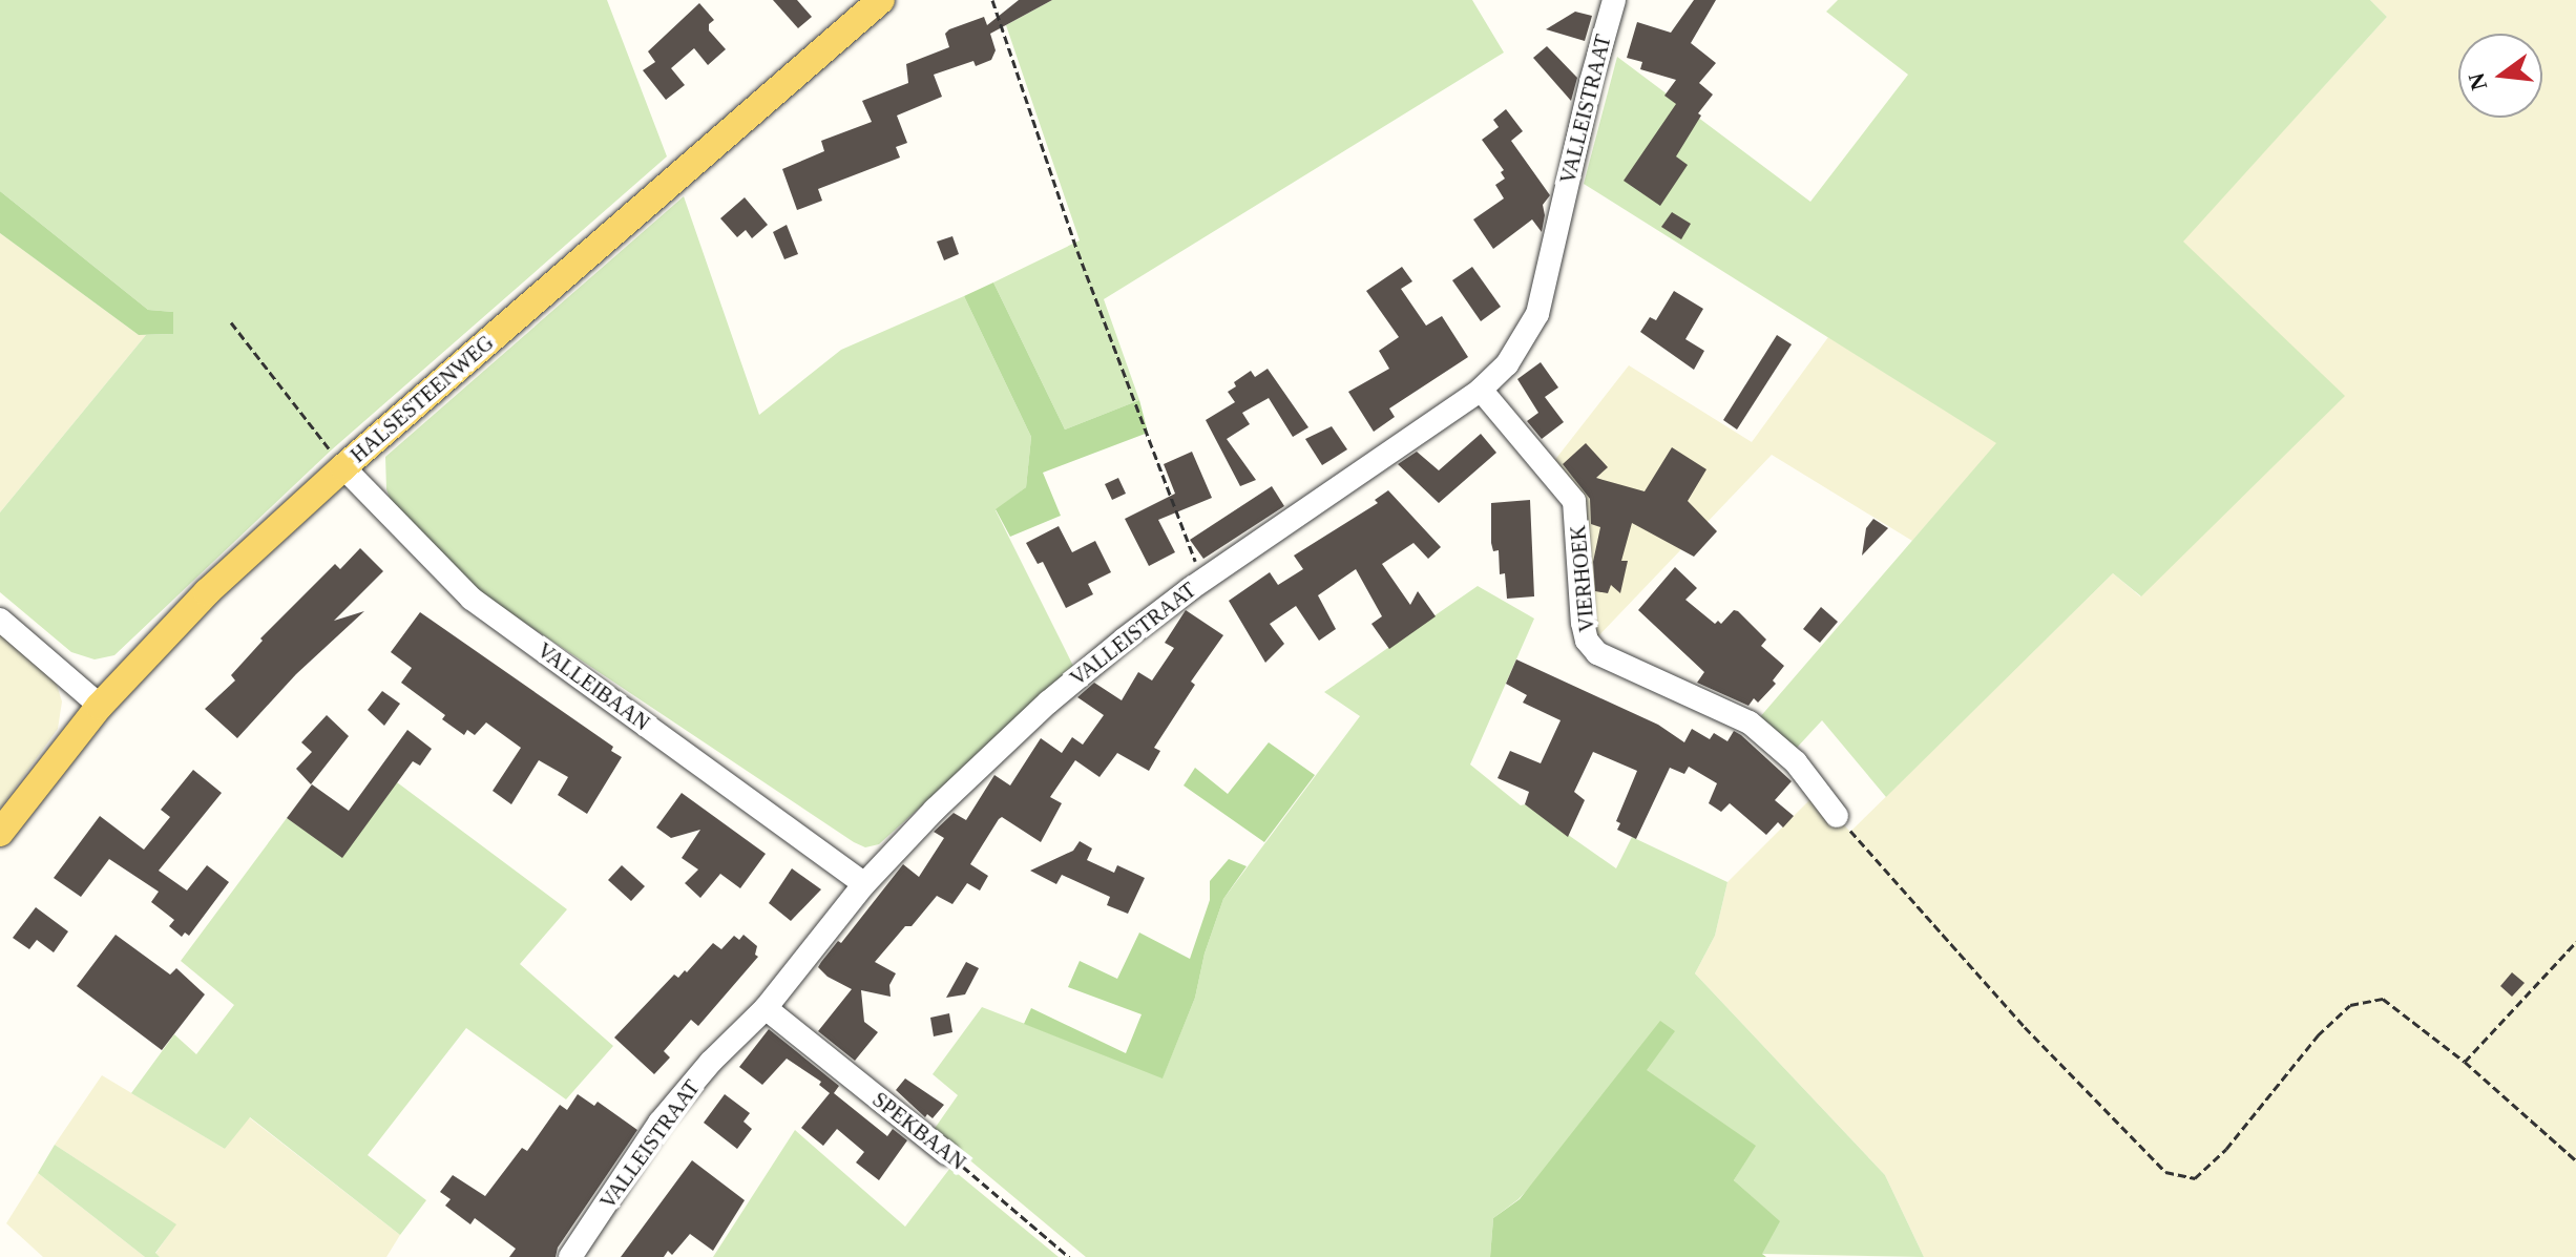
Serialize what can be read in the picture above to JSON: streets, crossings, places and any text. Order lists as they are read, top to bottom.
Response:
{
  "streets": {
    "main road": ["HALSESTEENWEG"],
    "street": [
      "VALLEISTRAAT",
      "VIERHOEK",
      "VALLEIBAAN",
      "SPEKBAAN"
    ]
  },
  "crossings": [
    ["VALLEISTRAAT", "VIERHOEK"],
    ["VALLEISTRAAT", "VALLEIBAAN"],
    ["VALLEISTRAAT", "SPEKBAAN"],
    ["HALSESTEENWEG", "VALLEIBAAN"]
  ],
  "north": "left"
}
